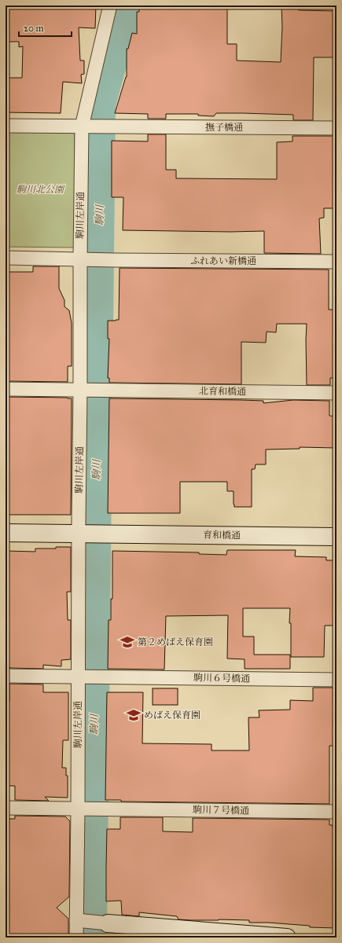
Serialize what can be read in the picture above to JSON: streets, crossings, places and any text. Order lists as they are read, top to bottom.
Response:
{
  "streets": {
    "street": [
      "撫子橋通",
      "駒川左岸通",
      "ふれあい新橋通",
      "北育和橋通",
      "育和橋通",
      "駒川６号橋通",
      "駒川７号橋通"
    ]
  },
  "crossings": [
    ["撫子橋通", "駒川左岸通"],
    ["駒川左岸通", "ふれあい新橋通"],
    ["駒川左岸通", "北育和橋通"],
    ["駒川左岸通", "育和橋通"],
    ["駒川左岸通", "駒川６号橋通"],
    ["駒川左岸通", "駒川７号橋通"]
  ],
  "water": ["駒川"],
  "parks": ["駒川北公園"],
  "places": {
    "school or university": ["第２めばえ保育園", "めばえ保育園"]
  },
  "scale_bar": "20 m"
}
